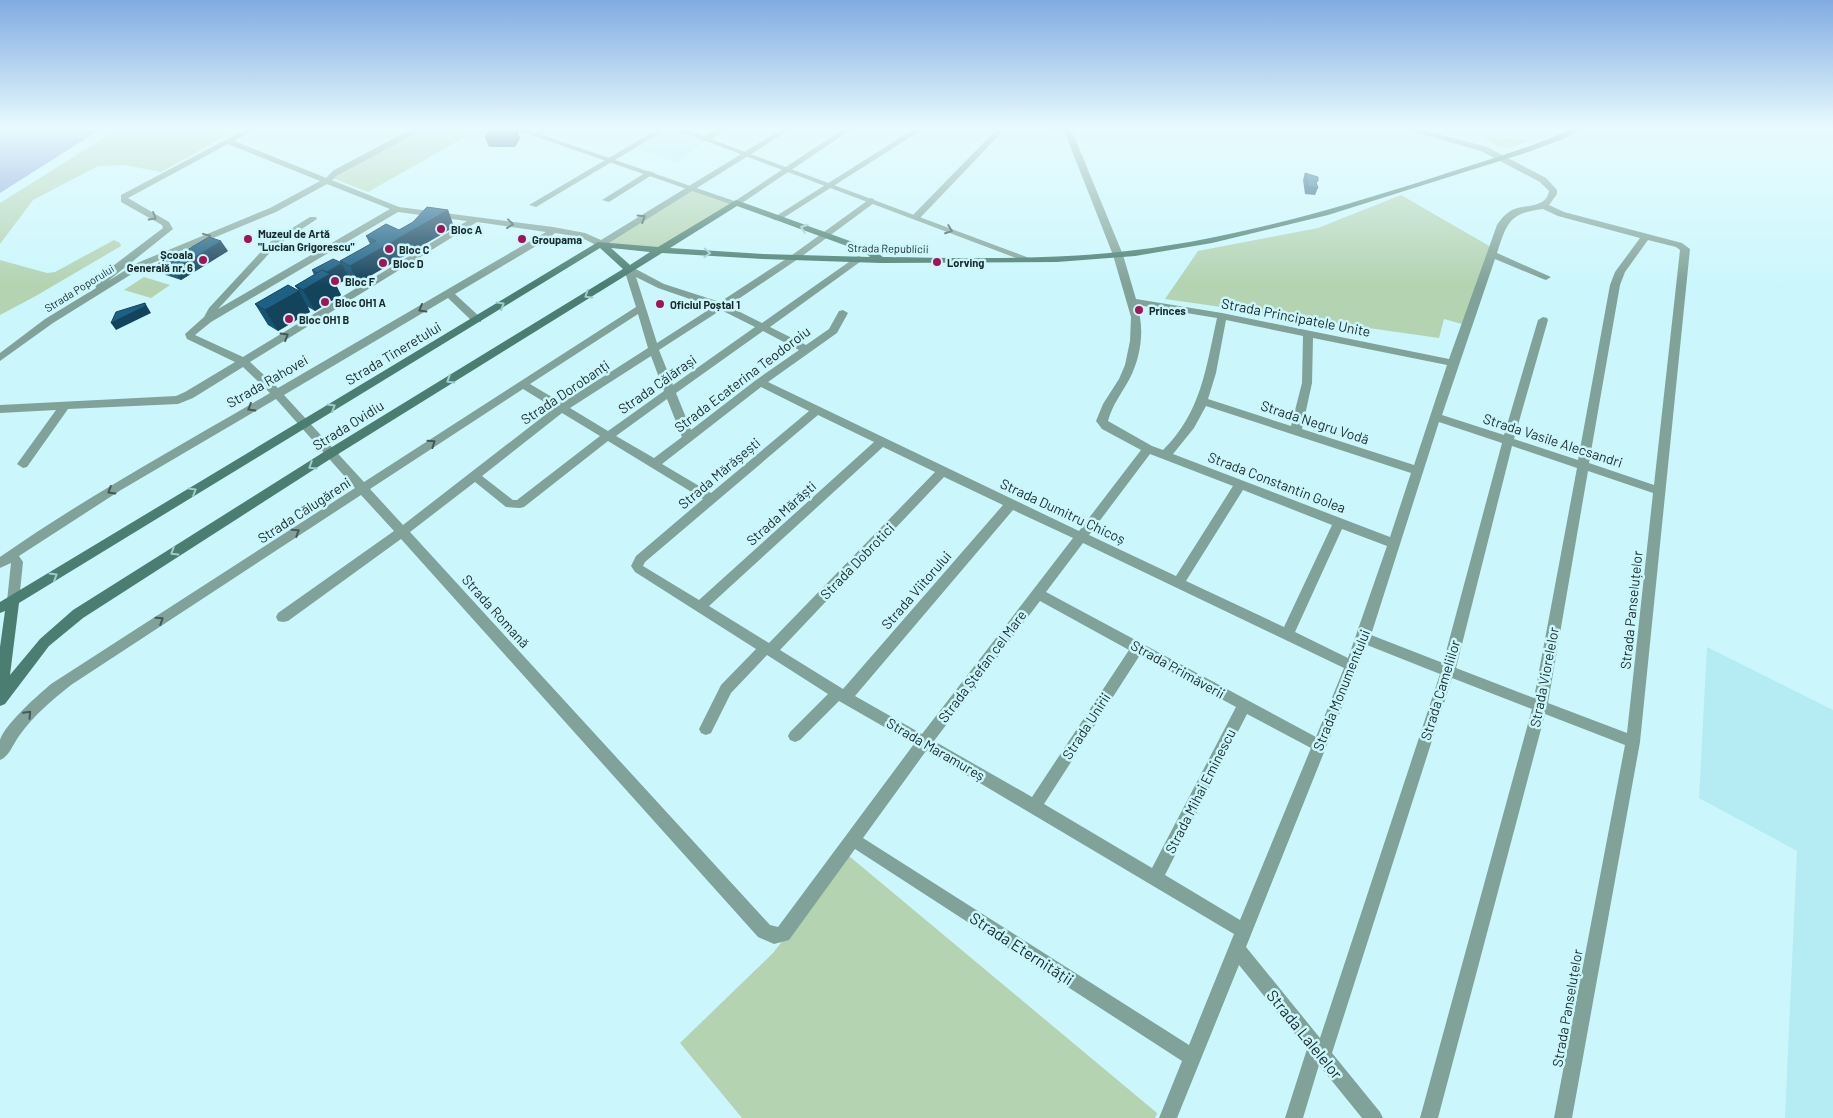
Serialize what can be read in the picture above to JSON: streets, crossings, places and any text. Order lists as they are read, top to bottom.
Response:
{
  "streets": {
    "main road": ["Strada Republicii", "Strada Tineretului", "Strada Ovidiu"],
    "street": [
      "Strada Poporului",
      "Strada Principatele Unite",
      "Strada Ecaterina Teodoroiu",
      "Strada Rahovei",
      "Strada Călărași",
      "Strada Dorobanți",
      "Strada Negru Vodă",
      "Strada Vasile Alecsandri",
      "Strada Mărășești",
      "Strada Constantin Golea",
      "Strada Călugăreni",
      "Strada Dumitru Chicoș",
      "Strada Mărăști",
      "Strada Dobrotici",
      "Strada Viitorului",
      "Strada Panseluțelor",
      "Strada Romană",
      "Strada Ștefan cel Mare",
      "Strada Primăverii",
      "Strada Viorelelor",
      "Strada Monumentului",
      "Strada Cameliilor",
      "Strada Unirii",
      "Strada Maramureș",
      "Strada Mihai Eminescu",
      "Strada Eternității",
      "Strada Lalelelor"
    ]
  },
  "crossings": [
    ["Strada Republicii", "Strada Poporului"],
    ["Strada Republicii", "Strada Tineretului"],
    ["Strada Republicii", "Strada Rahovei"],
    ["Strada Republicii", "Strada Călărași"],
    ["Strada Republicii", "Strada Dorobanți"],
    ["Strada Republicii", "Strada Ovidiu"],
    ["Strada Principatele Unite", "Strada Constantin Golea"],
    ["Strada Principatele Unite", "Strada Monumentului"],
    ["Strada Tineretului", "Strada Romană"],
    ["Strada Ecaterina Teodoroiu", "Strada Dumitru Chicoș"],
    ["Strada Rahovei", "Strada Romană"],
    ["Strada Călărași", "Strada Dorobanți"],
    ["Strada Dorobanți", "Strada Romană"],
    ["Strada Negru Vodă", "Strada Monumentului"],
    ["Strada Ovidiu", "Strada Romană"],
    ["Strada Vasile Alecsandri", "Strada Panseluțelor"],
    ["Strada Vasile Alecsandri", "Strada Viorelelor"],
    ["Strada Vasile Alecsandri", "Strada Monumentului"],
    ["Strada Vasile Alecsandri", "Strada Cameliilor"],
    ["Strada Mărășești", "Strada Dumitru Chicoș"],
    ["Strada Mărășești", "Strada Maramureș"],
    ["Strada Constantin Golea", "Strada Ștefan cel Mare"],
    ["Strada Constantin Golea", "Strada Monumentului"],
    ["Strada Călugăreni", "Strada Romană"],
    ["Strada Dumitru Chicoș", "Strada Mărăști"],
    ["Strada Dumitru Chicoș", "Strada Dobrotici"],
    ["Strada Dumitru Chicoș", "Strada Viitorului"],
    ["Strada Dumitru Chicoș", "Strada Ștefan cel Mare"],
    ["Strada Dumitru Chicoș", "Strada Monumentului"],
    ["Strada Mărăști", "Strada Maramureș"],
    ["Strada Dobrotici", "Strada Maramureș"],
    ["Strada Viitorului", "Strada Maramureș"],
    ["Strada Panseluțelor", "Strada Viorelelor"],
    ["Strada Panseluțelor", "Strada Monumentului"],
    ["Strada Romană", "Strada Ștefan cel Mare"],
    ["Strada Ștefan cel Mare", "Strada Primăverii"],
    ["Strada Ștefan cel Mare", "Strada Maramureș"],
    ["Strada Ștefan cel Mare", "Strada Eternității"],
    ["Strada Primăverii", "Strada Monumentului"],
    ["Strada Primăverii", "Strada Unirii"],
    ["Strada Primăverii", "Strada Mihai Eminescu"],
    ["Strada Monumentului", "Strada Maramureș"],
    ["Strada Monumentului", "Strada Eternității"],
    ["Strada Monumentului", "Strada Lalelelor"],
    ["Strada Cameliilor", "Strada Lalelelor"],
    ["Strada Unirii", "Strada Maramureș"],
    ["Strada Maramureș", "Strada Mihai Eminescu"]
  ],
  "one_way": ["Strada Ovidiu", "Strada Călugăreni"],
  "places": [
    "Bloc A",
    "Muzeul de Artă \"Lucian Grigorescu\"",
    "Groupama",
    "Bloc C",
    "Școala Generală nr. 6",
    "Lorving",
    "Bloc D",
    "Bloc F",
    "Bloc OH1 A",
    "Oficiul Poștal 1",
    "Princes",
    "Bloc OH1 B"
  ]
}
